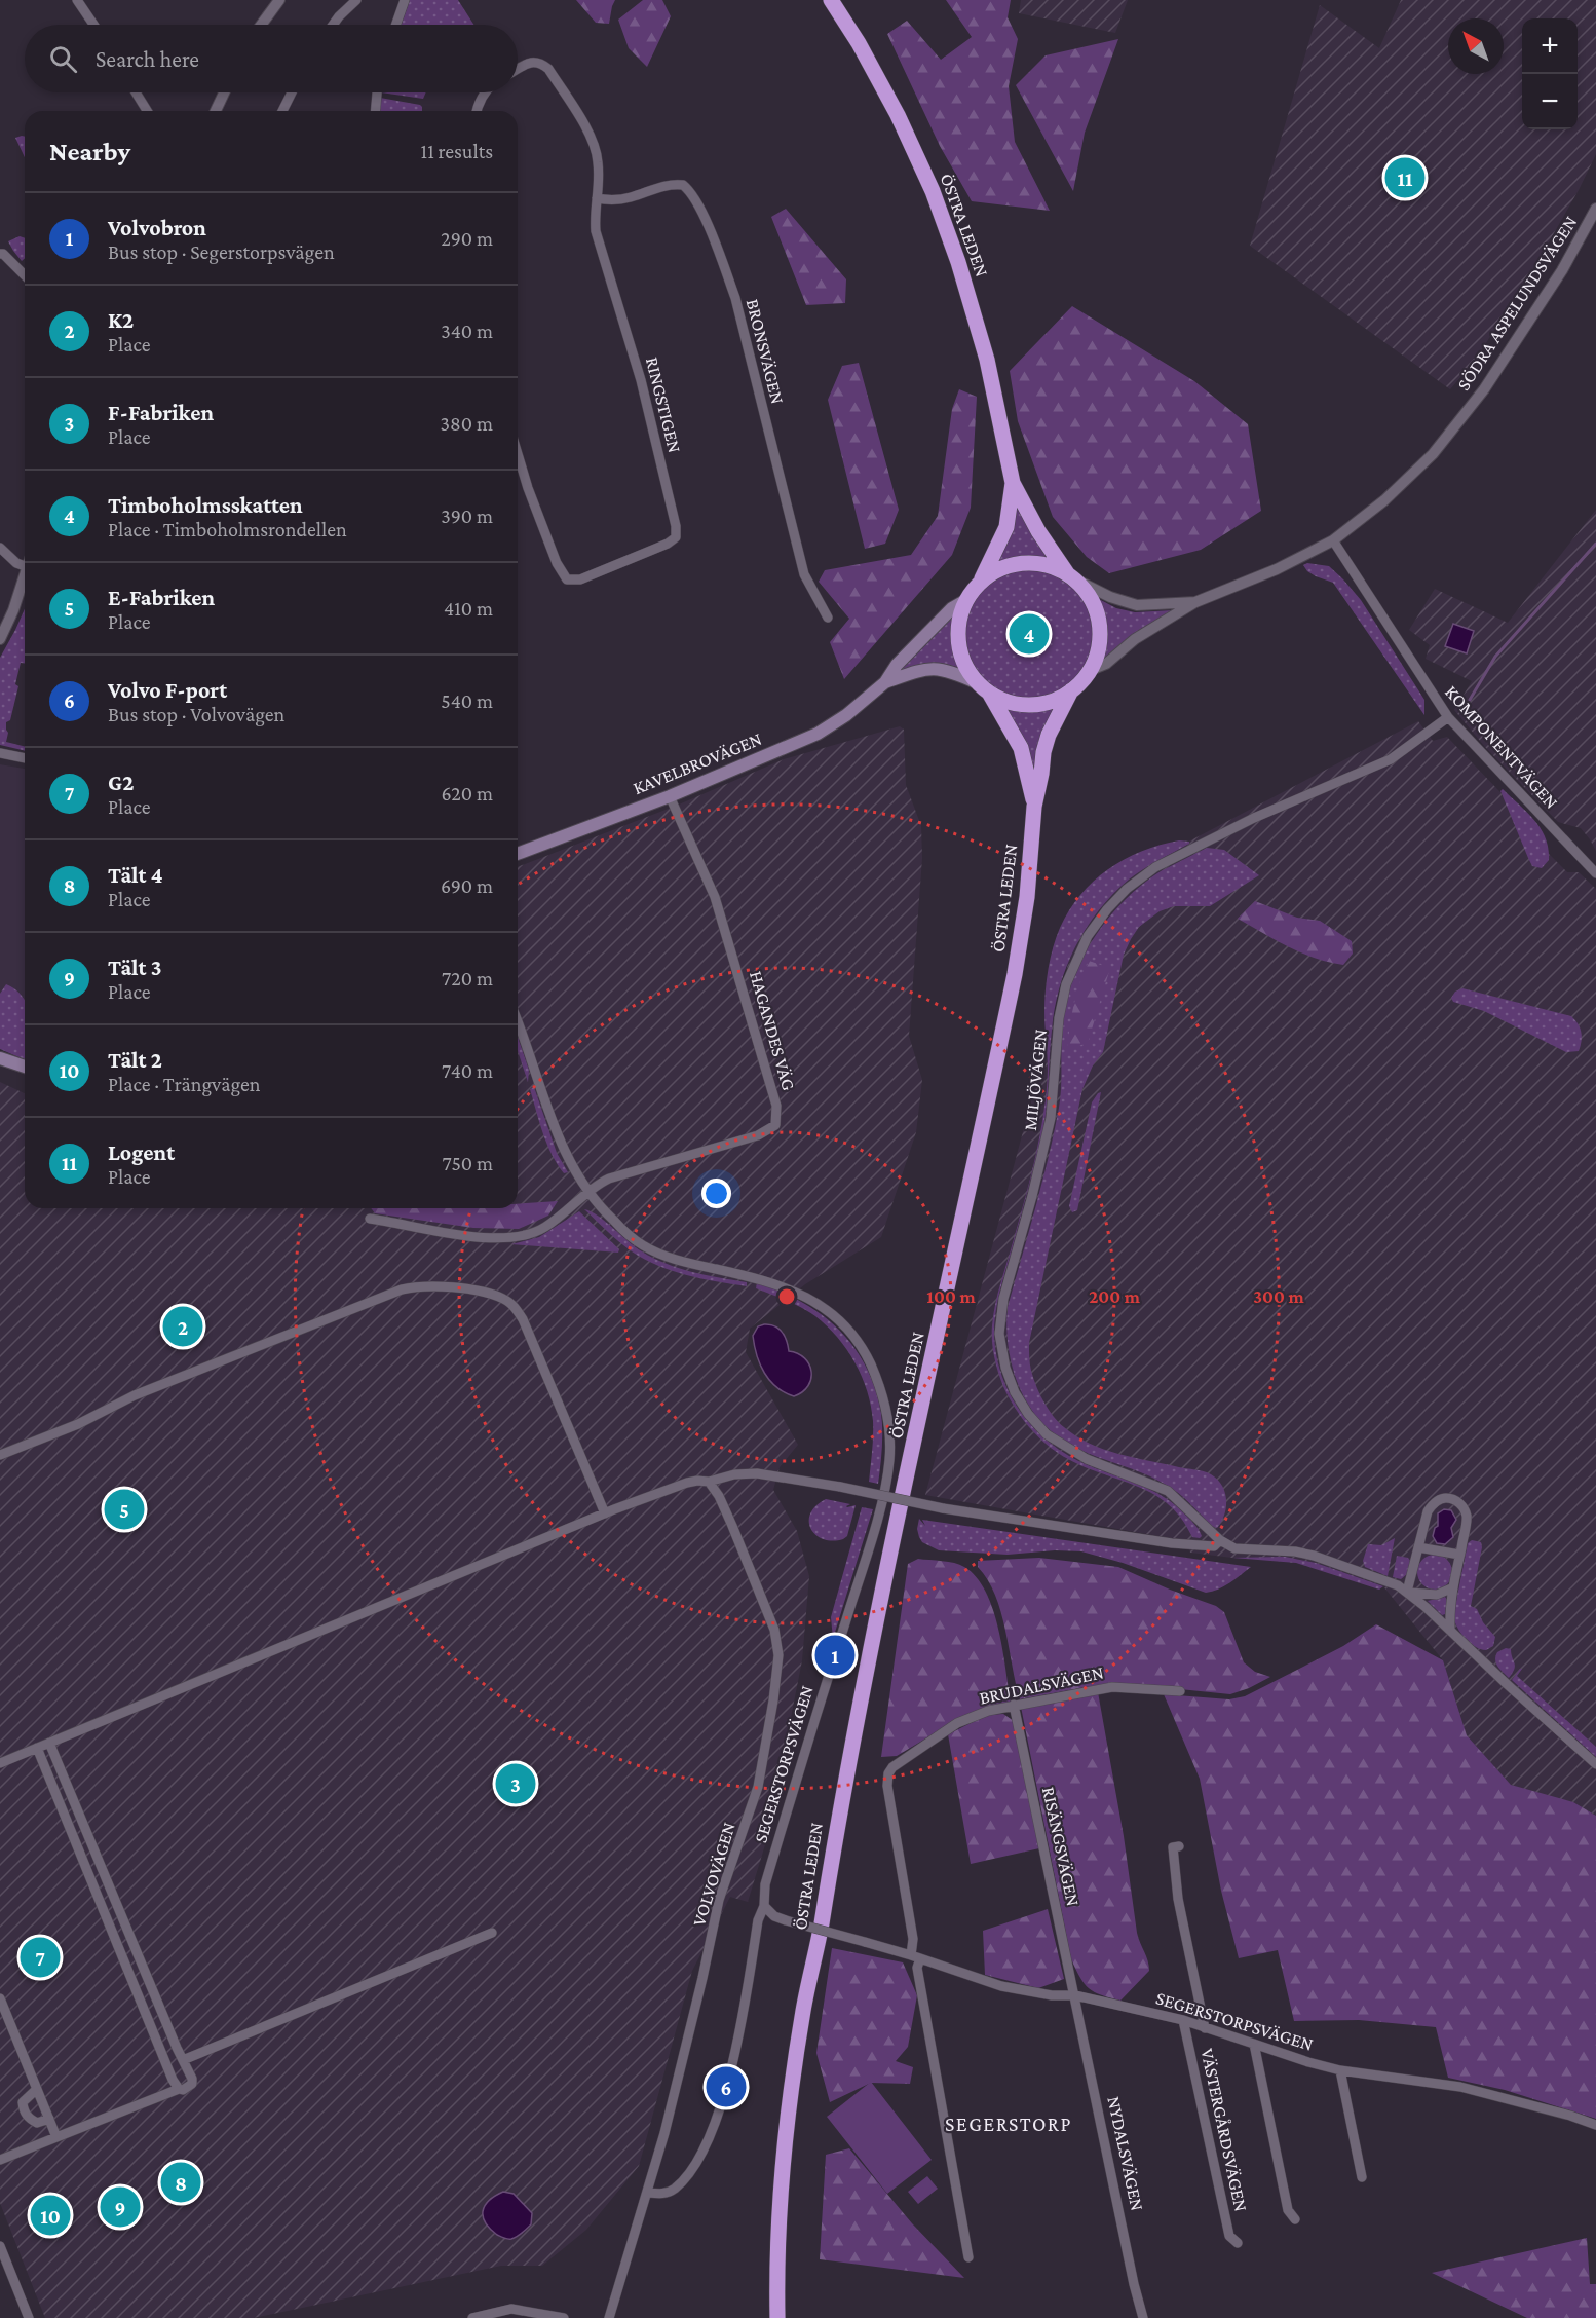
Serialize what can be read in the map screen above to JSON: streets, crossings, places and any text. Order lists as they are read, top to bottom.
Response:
{
  "streets": {
    "highway": ["ÖSTRA LEDEN"],
    "main road": ["KAVELBROVÄGEN"],
    "street": [
      "SÖDRA ASPELUNDSVÄGEN",
      "BRONSVÄGEN",
      "RINGSTIGEN",
      "KOMPONENTVÄGEN",
      "HAGANDES VÄG",
      "MILJÖVÄGEN",
      "BRUDALSVÄGEN",
      "SEGERSTORPSVÄGEN",
      "RISÄNGSVÄGEN",
      "VOLVOVÄGEN",
      "VÄSTERGÅRDSVÄGEN",
      "NYDALSVÄGEN"
    ]
  },
  "crossings": [
    ["ÖSTRA LEDEN", "SÖDRA ASPELUNDSVÄGEN"],
    ["ÖSTRA LEDEN", "KAVELBROVÄGEN"],
    ["SÖDRA ASPELUNDSVÄGEN", "KOMPONENTVÄGEN"],
    ["SÖDRA ASPELUNDSVÄGEN", "KAVELBROVÄGEN"],
    ["BRONSVÄGEN", "RINGSTIGEN"],
    ["KOMPONENTVÄGEN", "MILJÖVÄGEN"],
    ["KAVELBROVÄGEN", "HAGANDES VÄG"],
    ["HAGANDES VÄG", "SEGERSTORPSVÄGEN"],
    ["BRUDALSVÄGEN", "SEGERSTORPSVÄGEN"],
    ["BRUDALSVÄGEN", "RISÄNGSVÄGEN"],
    ["SEGERSTORPSVÄGEN", "RISÄNGSVÄGEN"],
    ["SEGERSTORPSVÄGEN", "VÄSTERGÅRDSVÄGEN"],
    ["SEGERSTORPSVÄGEN", "NYDALSVÄGEN"],
    ["RISÄNGSVÄGEN", "NYDALSVÄGEN"]
  ],
  "districts": ["SEGERSTORP"],
  "north": "top left",
  "page": {
    "map_buttons": ["+", "−"],
    "search": "Search here",
    "heading": ["Nearby", "11 results"],
    "pins": [
      "11",
      "4",
      "2",
      "5",
      "1",
      "3",
      "7",
      "6",
      "8",
      "9",
      "10"
    ],
    "list": [
      {
        "mark": "1",
        "name": "Volvobron",
        "note": "Bus stop · Segerstorpsvägen",
        "value": "290 m"
      },
      {
        "mark": "2",
        "name": "K2",
        "note": "Place",
        "value": "340 m"
      },
      {
        "mark": "3",
        "name": "F-Fabriken",
        "note": "Place",
        "value": "380 m"
      },
      {
        "mark": "4",
        "name": "Timboholmsskatten",
        "note": "Place · Timboholmsrondellen",
        "value": "390 m"
      },
      {
        "mark": "5",
        "name": "E-Fabriken",
        "note": "Place",
        "value": "410 m"
      },
      {
        "mark": "6",
        "name": "Volvo F-port",
        "note": "Bus stop · Volvovägen",
        "value": "540 m"
      },
      {
        "mark": "7",
        "name": "G2",
        "note": "Place",
        "value": "620 m"
      },
      {
        "mark": "8",
        "name": "Tält 4",
        "note": "Place",
        "value": "690 m"
      },
      {
        "mark": "9",
        "name": "Tält 3",
        "note": "Place",
        "value": "720 m"
      },
      {
        "mark": "10",
        "name": "Tält 2",
        "note": "Place · Trängvägen",
        "value": "740 m"
      },
      {
        "mark": "11",
        "name": "Logent",
        "note": "Place",
        "value": "750 m"
      }
    ]
  },
  "rings": ["100 m", "200 m", "300 m"]
}
